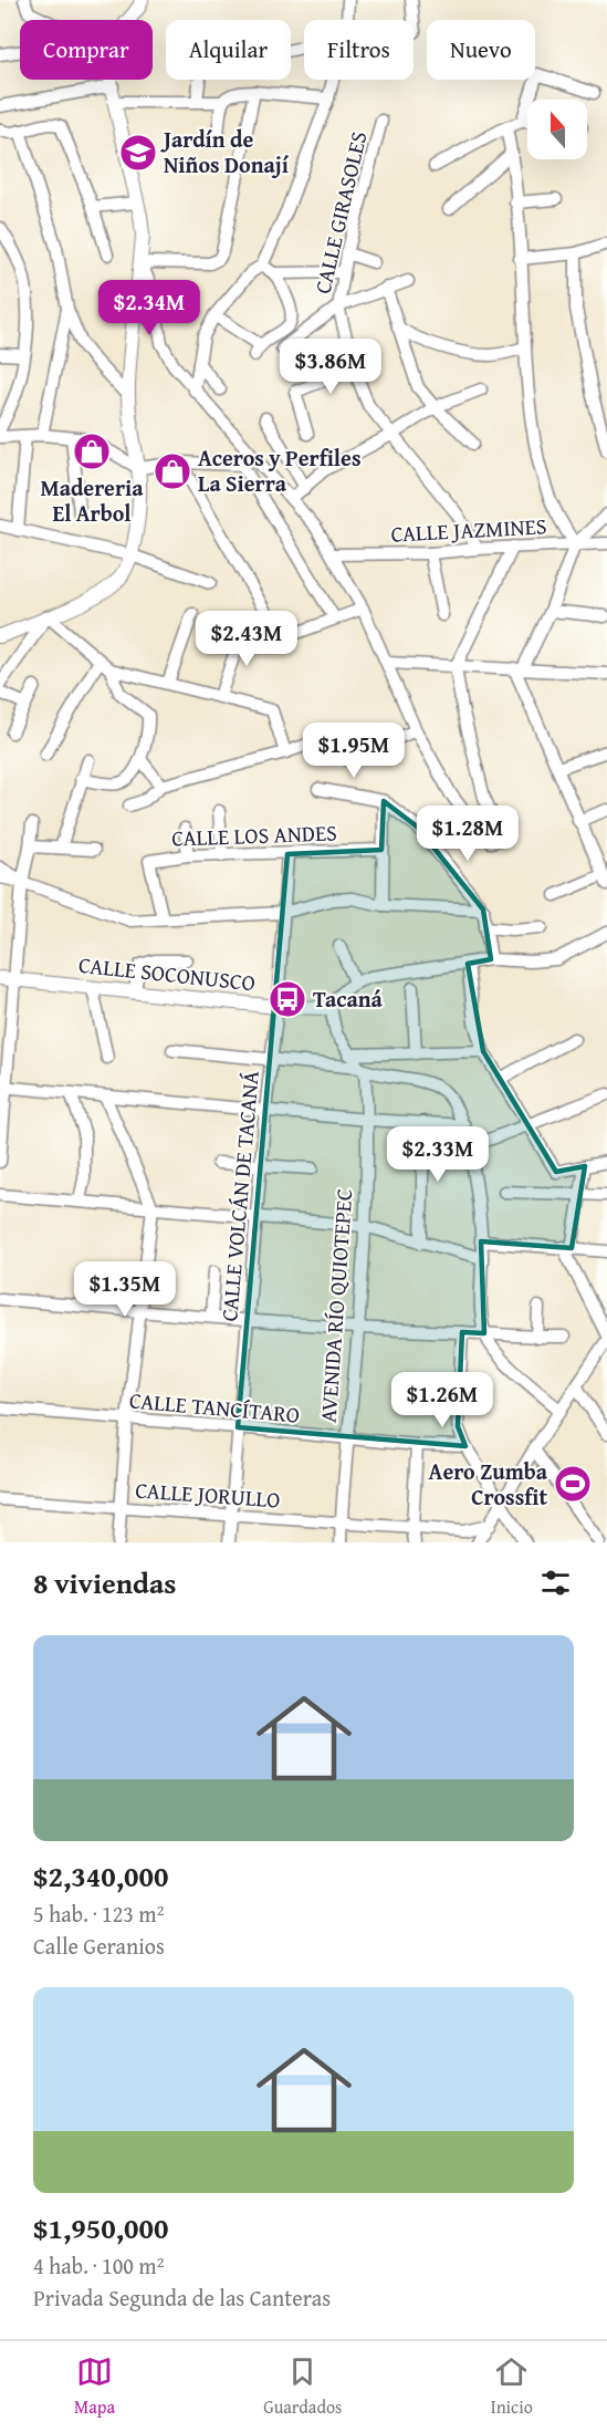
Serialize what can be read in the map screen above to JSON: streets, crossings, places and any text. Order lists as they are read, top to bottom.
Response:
{
  "streets": {
    "main road": ["CALLE SOCONUSCO"],
    "street": [
      "CALLE GIRASOLES",
      "CALLE JAZMINES",
      "CALLE LOS ANDES",
      "CALLE VOLCÁN DE TACANÁ",
      "AVENIDA RÍO QUIOTEPEC",
      "CALLE TANCÍTARO",
      "CALLE JORULLO"
    ]
  },
  "crossings": [
    ["CALLE GIRASOLES", "CALLE JAZMINES"],
    ["CALLE LOS ANDES", "CALLE VOLCÁN DE TACANÁ"],
    ["CALLE SOCONUSCO", "CALLE VOLCÁN DE TACANÁ"],
    ["CALLE VOLCÁN DE TACANÁ", "CALLE TANCÍTARO"],
    ["CALLE VOLCÁN DE TACANÁ", "CALLE JORULLO"],
    ["AVENIDA RÍO QUIOTEPEC", "CALLE TANCÍTARO"],
    ["AVENIDA RÍO QUIOTEPEC", "CALLE JORULLO"]
  ],
  "places": {
    "school or university": ["Jardín de Niños Donají"],
    "shop": ["Madereria El Arbol", "Aceros y Perfiles La Sierra"],
    "bus stop": ["Tacaná"],
    "sports": ["Aero Zumba Crossfit"]
  },
  "north": "top",
  "page": {
    "chip": [
      "Comprar",
      "Alquilar",
      "Filtros",
      "Nuevo"
    ],
    "price": [
      "$2.34M",
      "$3.86M",
      "$2.43M",
      "$1.95M",
      "$1.28M",
      "$2.33M",
      "$1.35M",
      "$1.26M"
    ],
    "heading": "8 viviendas",
    "list": [
      {
        "name": "$2,340,000",
        "note": "5 hab. · 123 m² · Calle Geranios"
      },
      {
        "name": "$1,950,000",
        "note": "4 hab. · 100 m² · Privada Segunda de las Canteras"
      }
    ],
    "tabs": ["Mapa", "Guardados", "Inicio"]
  }
}
